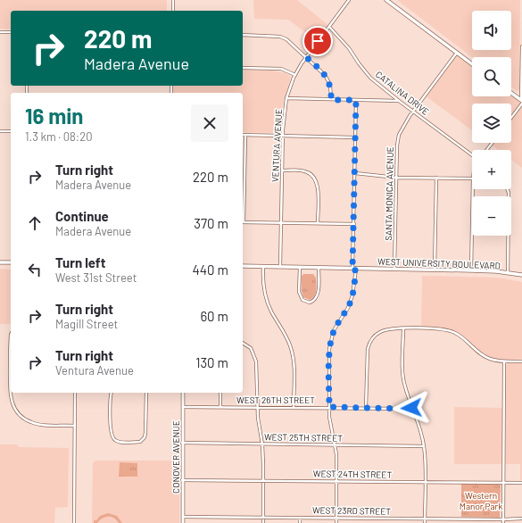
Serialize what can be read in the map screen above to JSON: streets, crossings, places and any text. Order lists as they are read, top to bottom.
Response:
{
  "streets": {
    "main road": ["WEST UNIVERSITY BOULEVARD"],
    "street": [
      "CATALINA DRIVE",
      "VENTURA AVENUE",
      "SANTA MONICA AVENUE",
      "WEST 26TH STREET",
      "WEST 25TH STREET",
      "CONOVER AVENUE",
      "WEST 24TH STREET",
      "WEST 23RD STREET"
    ]
  },
  "crossings": [
    ["CATALINA DRIVE", "VENTURA AVENUE"],
    ["CATALINA DRIVE", "SANTA MONICA AVENUE"],
    ["VENTURA AVENUE", "WEST UNIVERSITY BOULEVARD"],
    ["SANTA MONICA AVENUE", "WEST UNIVERSITY BOULEVARD"],
    ["WEST 26TH STREET", "CONOVER AVENUE"],
    ["WEST 25TH STREET", "CONOVER AVENUE"],
    ["CONOVER AVENUE", "WEST 24TH STREET"],
    ["CONOVER AVENUE", "WEST 23RD STREET"]
  ],
  "parks": ["Western Manor Park"],
  "page": {
    "map_buttons": ["+", "−"],
    "turn": ["220 m", "Madera Avenue"],
    "heading": ["16 min", "1.3 km · 08:20"],
    "list": [
      {
        "name": "Turn right",
        "note": "Madera Avenue",
        "value": "220 m"
      },
      {
        "name": "Continue",
        "note": "Madera Avenue",
        "value": "370 m"
      },
      {
        "name": "Turn left",
        "note": "West 31st Street",
        "value": "440 m"
      },
      {
        "name": "Turn right",
        "note": "Magill Street",
        "value": "60 m"
      },
      {
        "name": "Turn right",
        "note": "Ventura Avenue",
        "value": "130 m"
      }
    ]
  }
}
